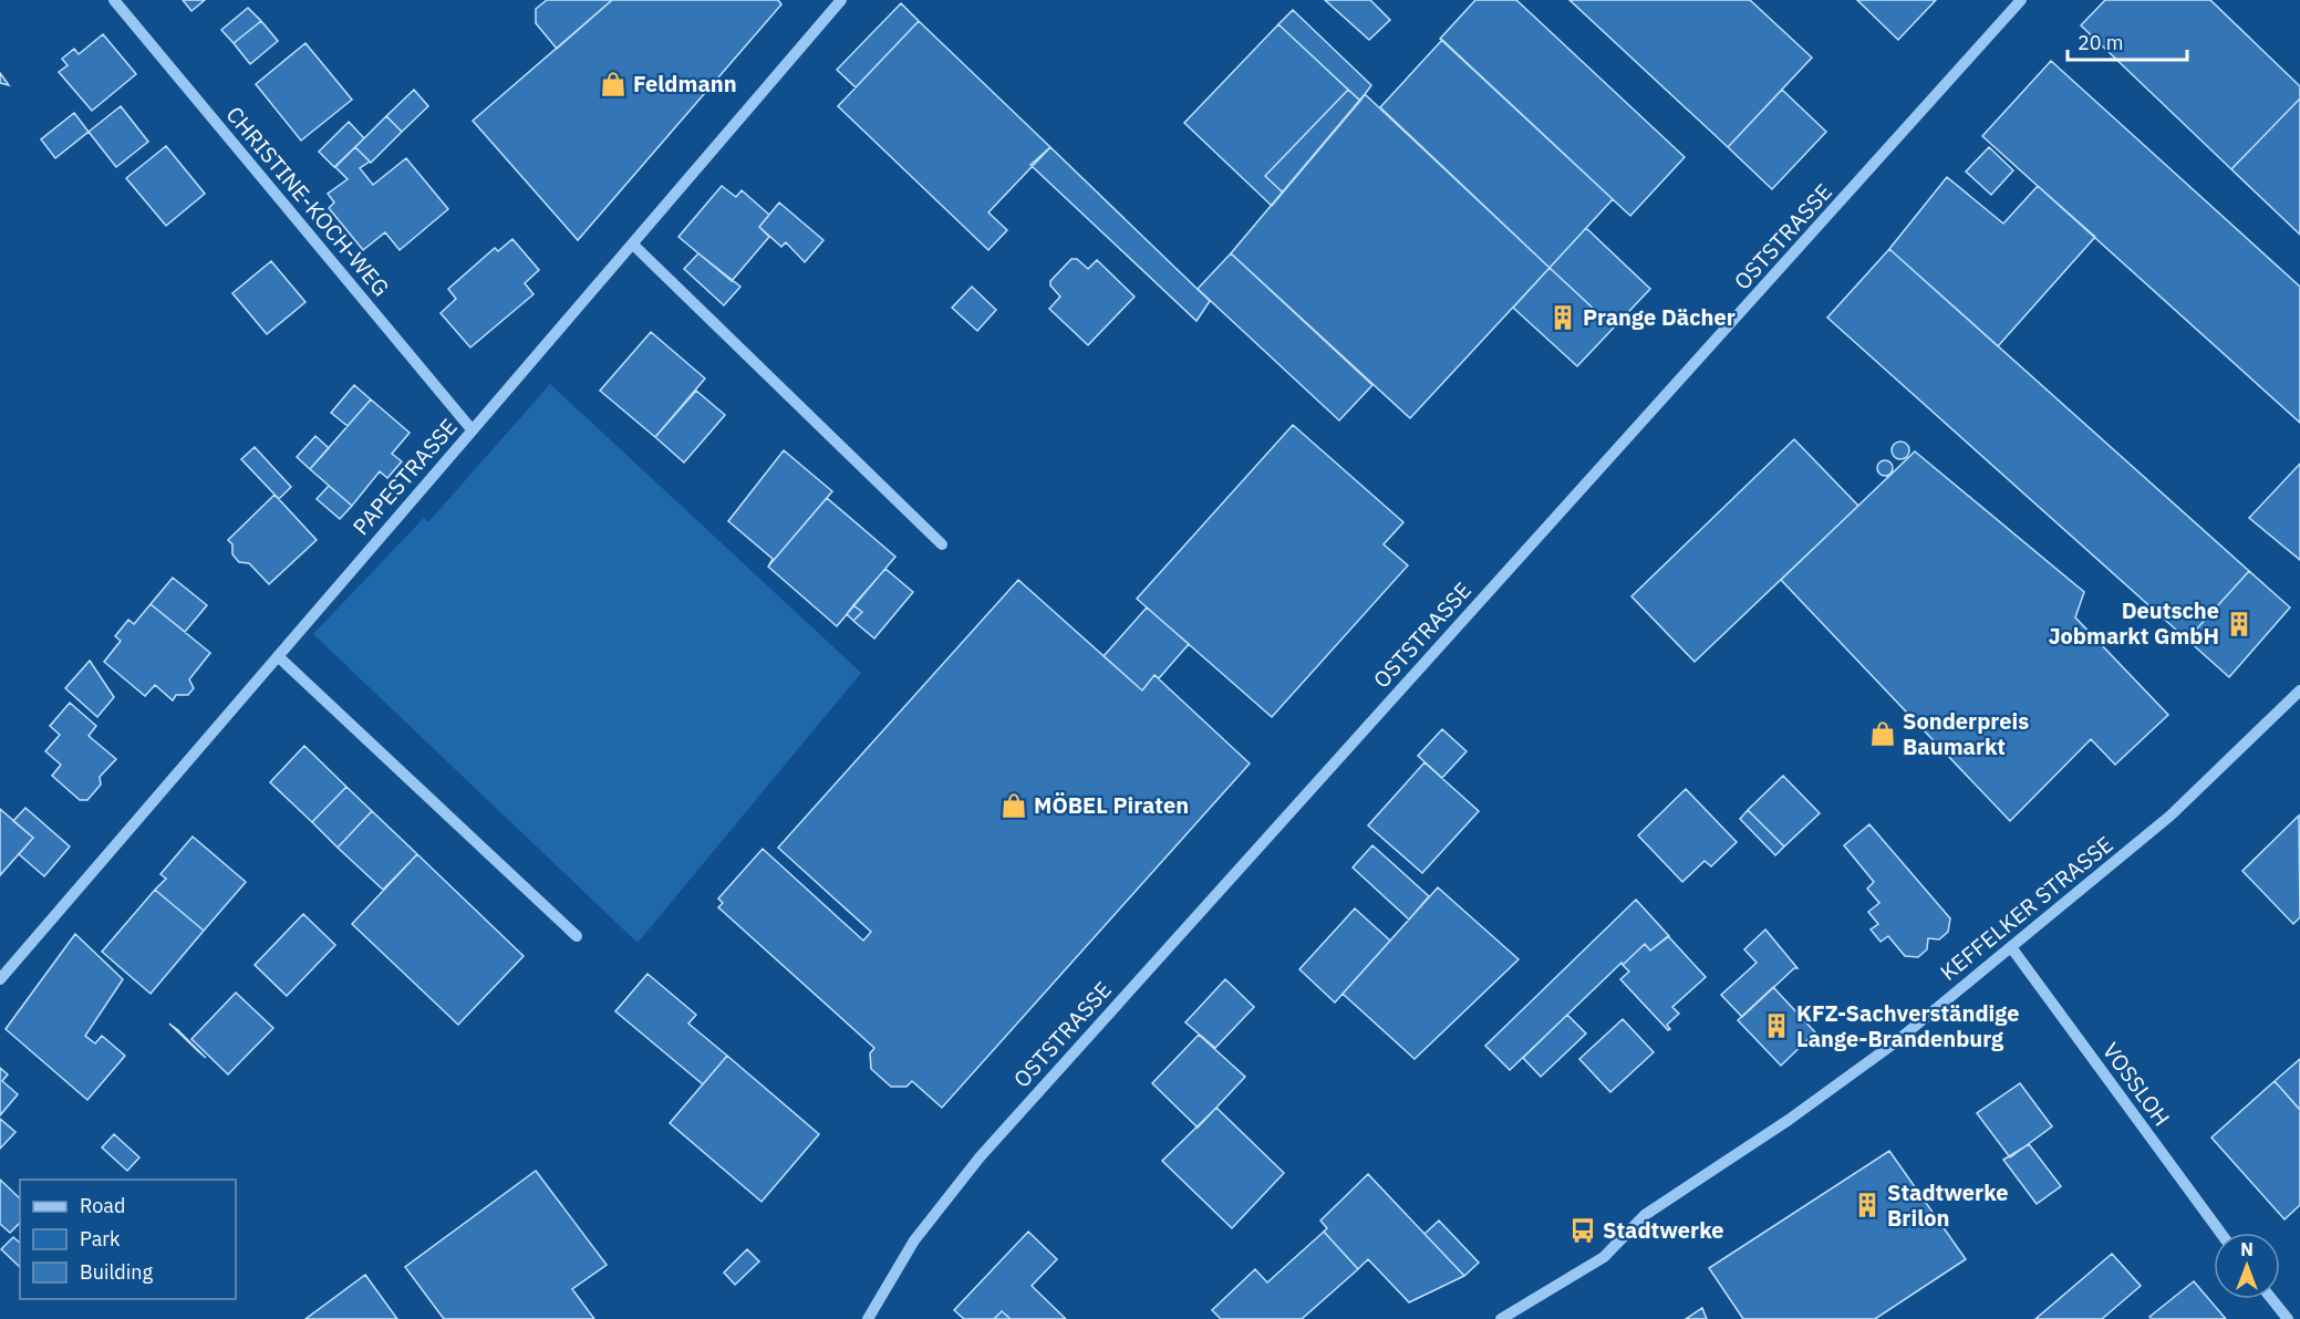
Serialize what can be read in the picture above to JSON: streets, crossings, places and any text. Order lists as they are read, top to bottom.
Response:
{
  "streets": {
    "street": [
      "CHRISTINE-KOCH-WEG",
      "OSTSTRASSE",
      "PAPESTRASSE",
      "KEFFELKER STRASSE",
      "VOSSLOH"
    ]
  },
  "crossings": [
    ["CHRISTINE-KOCH-WEG", "PAPESTRASSE"],
    ["KEFFELKER STRASSE", "VOSSLOH"]
  ],
  "places": {
    "shop": ["Feldmann", "Sonderpreis Baumarkt", "MÖBEL Piraten"],
    "building": [
      "Prange Dächer",
      "Deutsche Jobmarkt GmbH",
      "KFZ-Sachverständige Lange-Brandenburg",
      "Stadtwerke Brilon"
    ],
    "bus stop": ["Stadtwerke"]
  },
  "legend": ["Road", "Park", "Building"],
  "scale_bar": "20 m",
  "north": "top"
}
